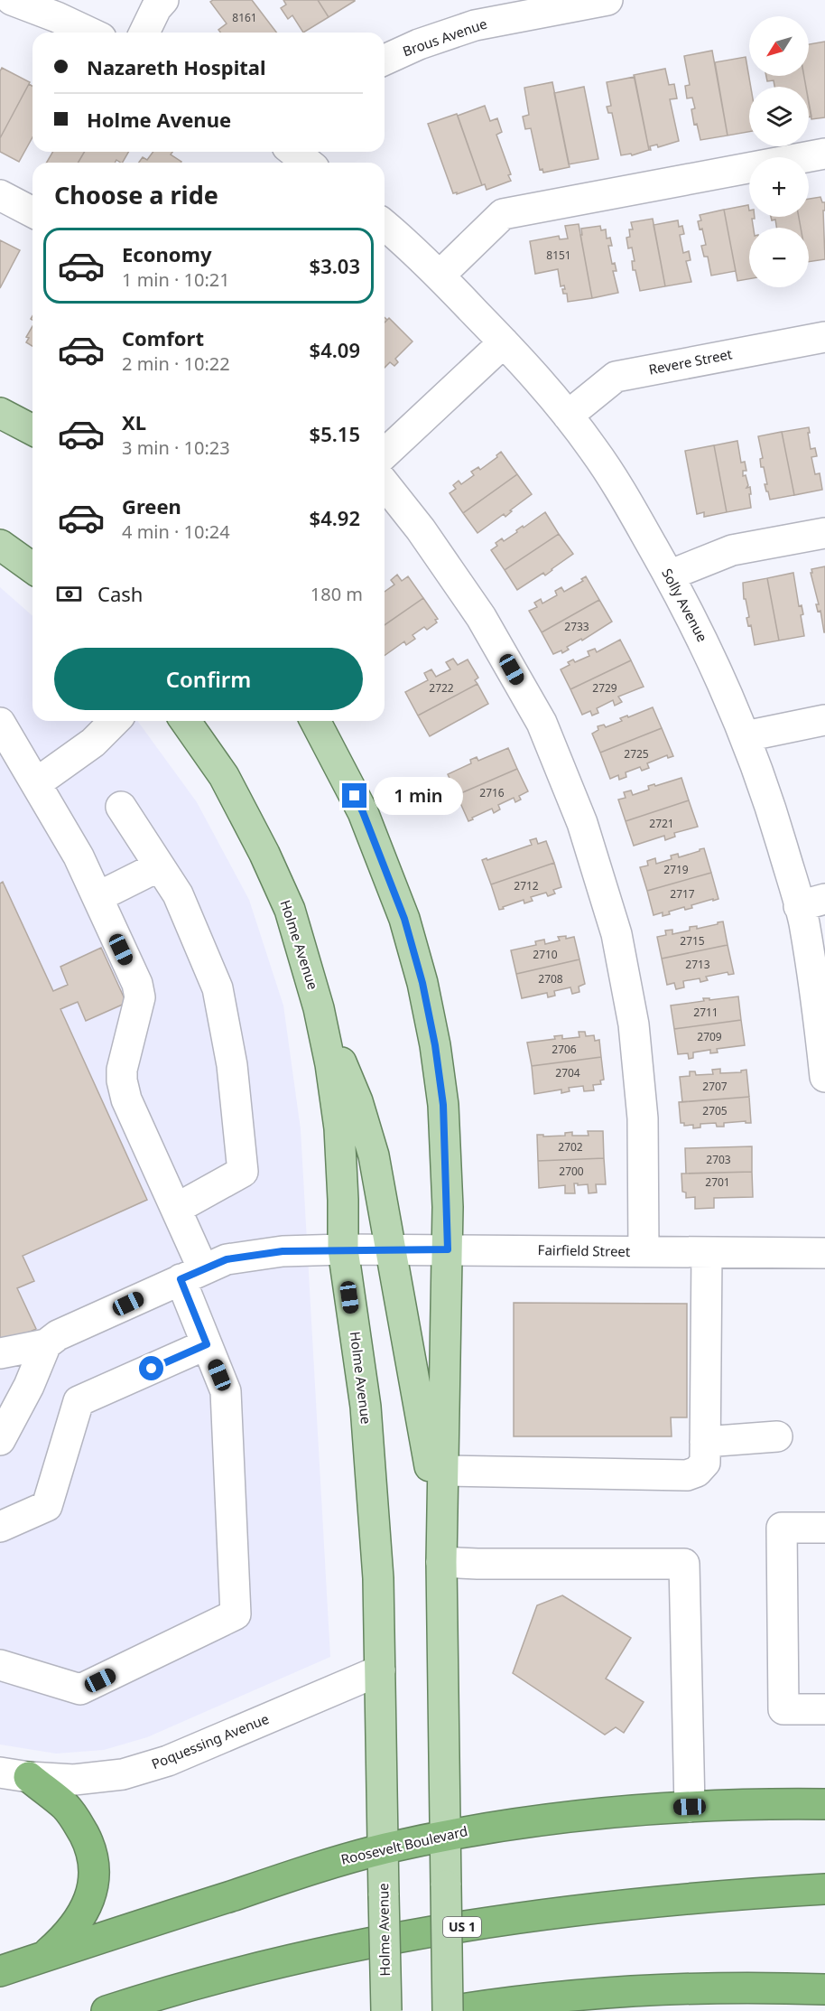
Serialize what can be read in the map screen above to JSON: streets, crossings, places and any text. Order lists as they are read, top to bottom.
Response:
{
  "streets": {
    "highway": ["Roosevelt Boulevard", "US 1"],
    "main road": ["Holme Avenue"],
    "street": [
      "Brous Avenue",
      "Revere Street",
      "Solly Avenue",
      "Fairfield Street",
      "Poquessing Avenue"
    ]
  },
  "crossings": [
    ["Revere Street", "Solly Avenue"],
    ["Holme Avenue", "Fairfield Street"],
    ["Holme Avenue", "Poquessing Avenue"],
    ["Holme Avenue", "Roosevelt Boulevard"]
  ],
  "house_numbers": [
    "8161",
    "8151",
    "2733",
    "2722",
    "2729",
    "2725",
    "2716",
    "2721",
    "2719",
    "2712",
    "2717",
    "2715",
    "2710",
    "2713",
    "2708",
    "2711",
    "2709",
    "2706",
    "2704",
    "2707",
    "2705",
    "2702",
    "2703",
    "2700",
    "2701"
  ],
  "north": "bottom left",
  "page": {
    "map_buttons": ["+", "−"],
    "banner": ["Nazareth Hospital", "Holme Avenue"],
    "heading": "Choose a ride",
    "list": [
      {
        "name": "Economy",
        "note": "1 min · 10:21",
        "value": "$3.03"
      },
      {
        "name": "Comfort",
        "note": "2 min · 10:22",
        "value": "$4.09"
      },
      {
        "name": "XL",
        "note": "3 min · 10:23",
        "value": "$5.15"
      },
      {
        "name": "Green",
        "note": "4 min · 10:24",
        "value": "$4.92"
      }
    ],
    "pay": ["Cash", "180 m"],
    "buttons": "Confirm",
    "bubble": "1 min"
  }
}
